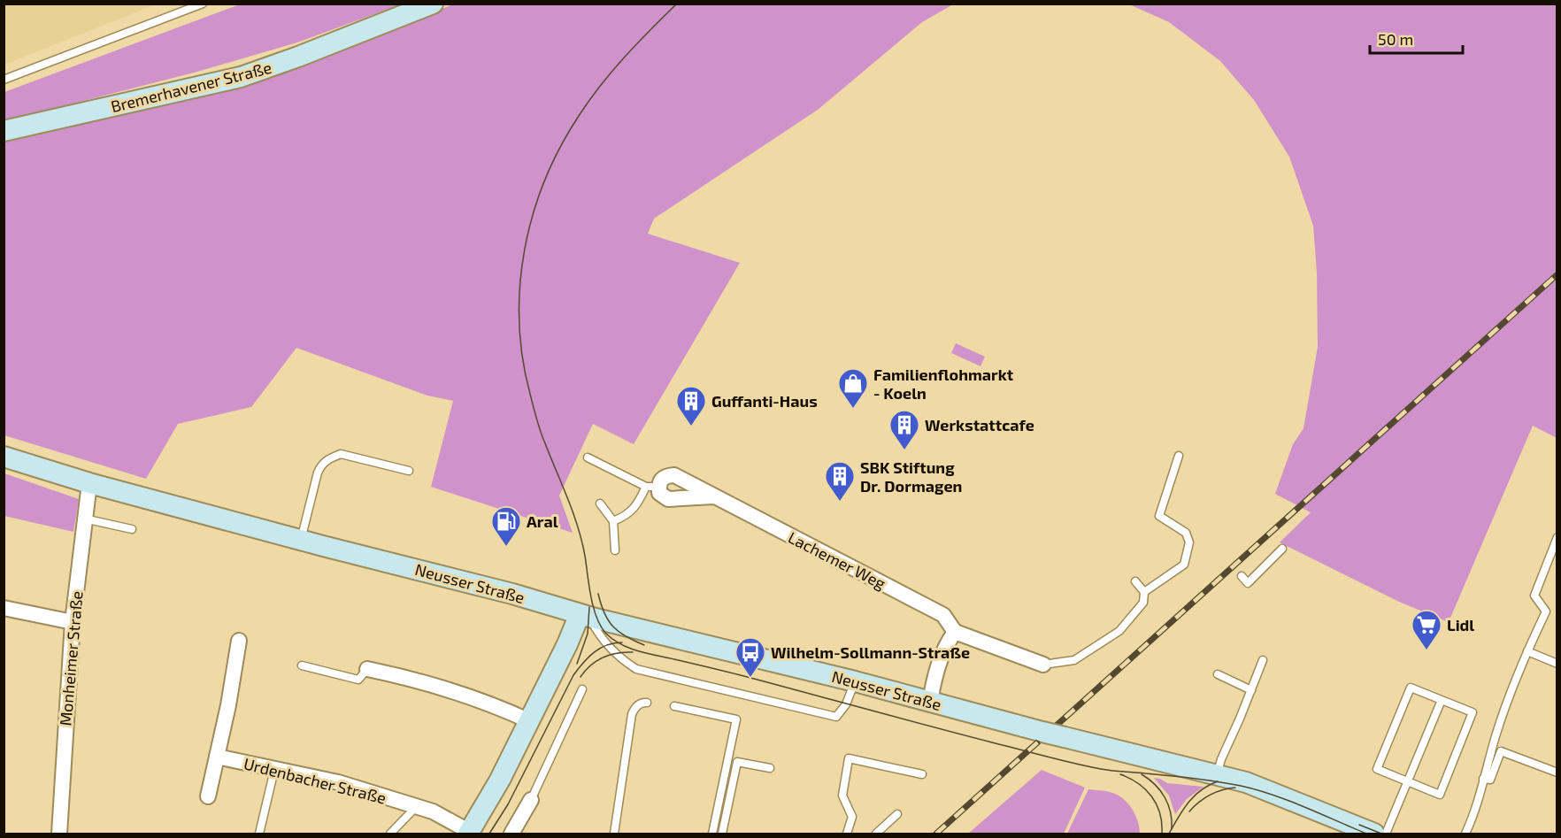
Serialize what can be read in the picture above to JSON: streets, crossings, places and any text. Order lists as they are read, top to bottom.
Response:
{
  "streets": {
    "main road": ["Bremerhavener Straße", "Neusser Straße"],
    "street": ["Lachemer Weg", "Monheimer Straße", "Urdenbacher Straße"]
  },
  "crossings": [
    ["Neusser Straße", "Monheimer Straße"]
  ],
  "places": {
    "shop": ["Familienflohmarkt - Koeln"],
    "building": ["Guffanti-Haus", "Werkstattcafe", "SBK Stiftung Dr. Dormagen"],
    "fuel station": ["Aral"],
    "supermarket": ["Lidl"],
    "bus stop": ["Wilhelm-Sollmann-Straße"]
  },
  "scale_bar": "50 m"
}
